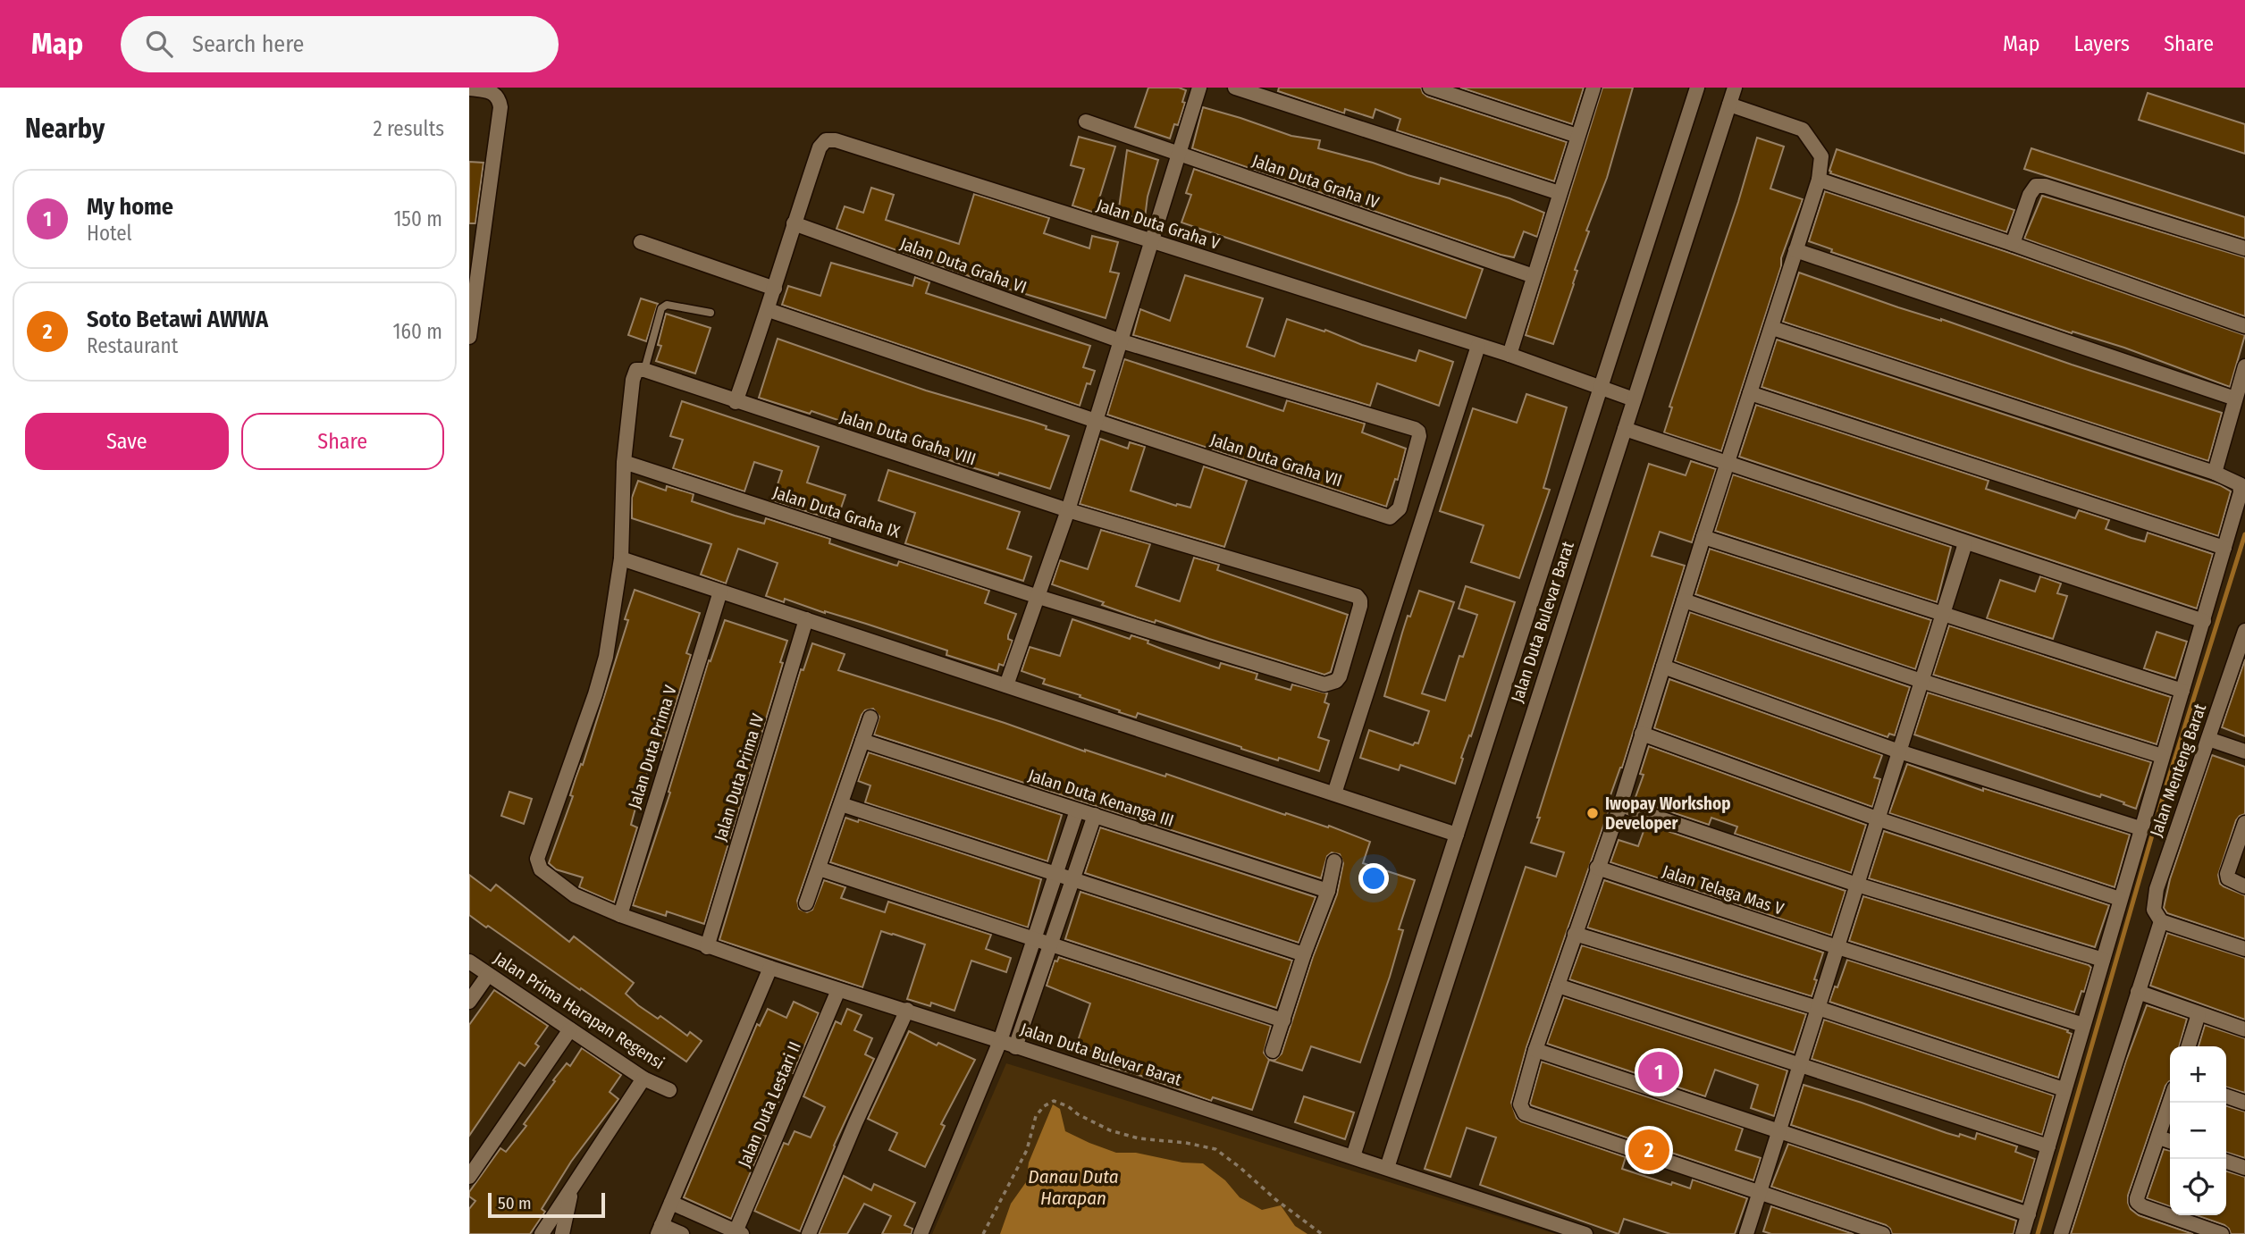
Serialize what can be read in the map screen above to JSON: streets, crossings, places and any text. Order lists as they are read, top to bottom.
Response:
{
  "streets": {
    "street": [
      "Jalan Duta Graha IV",
      "Jalan Duta Graha V",
      "Jalan Duta Graha VI",
      "Jalan Duta Graha VIII",
      "Jalan Duta Graha VII",
      "Jalan Duta Graha IX",
      "Jalan Duta Bulevar Barat",
      "Jalan Duta Prima V",
      "Jalan Menteng Barat",
      "Jalan Duta Prima IV",
      "Jalan Duta Kenanga III",
      "Jalan Telaga Mas V",
      "Jalan Prima Harapan Regensi",
      "Jalan Duta Lestari II"
    ]
  },
  "crossings": [
    ["Jalan Duta Graha V", "Jalan Duta Graha VI"],
    ["Jalan Duta Graha V", "Jalan Duta Bulevar Barat"],
    ["Jalan Duta Graha VI", "Jalan Duta Graha VII"],
    ["Jalan Duta Graha VIII", "Jalan Duta Graha IX"]
  ],
  "water": ["Danau Duta Harapan"],
  "places": ["Iwopay Workshop Developer"],
  "scale_bar": "50 m",
  "page": {
    "header": "Map",
    "search": "Search here",
    "nav": ["Map", "Layers", "Share"],
    "heading": ["Nearby", "2 results"],
    "list": [
      {
        "mark": "1",
        "name": "My home",
        "note": "Hotel",
        "value": "150 m"
      },
      {
        "mark": "2",
        "name": "Soto Betawi AWWA",
        "note": "Restaurant",
        "value": "160 m"
      }
    ],
    "buttons": ["Save", "Share"],
    "map_buttons": ["+", "−"],
    "pins": ["1", "2"],
    "scale": "50 m"
  }
}
